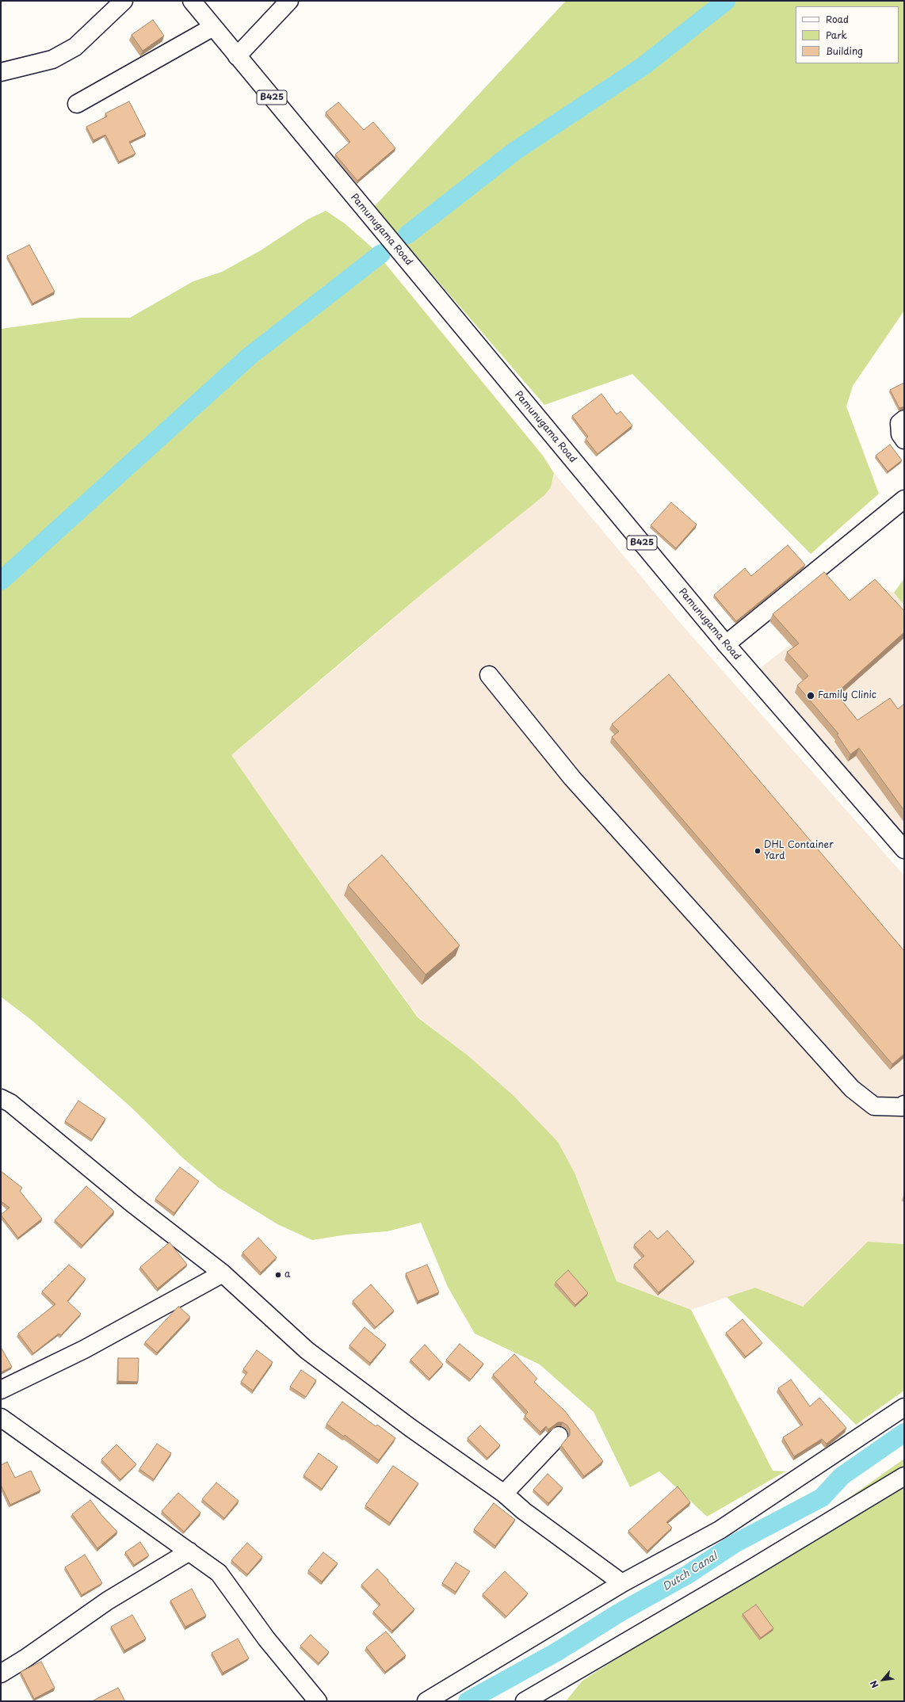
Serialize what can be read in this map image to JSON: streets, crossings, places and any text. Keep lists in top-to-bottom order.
{
  "streets": {
    "street": ["B425", "Pamunugama Road"]
  },
  "water": ["Dutch Canal"],
  "places": ["Family Clinic", "DHL Container Yard", "a"],
  "legend": ["Road", "Park", "Building"],
  "north": "bottom left"
}
